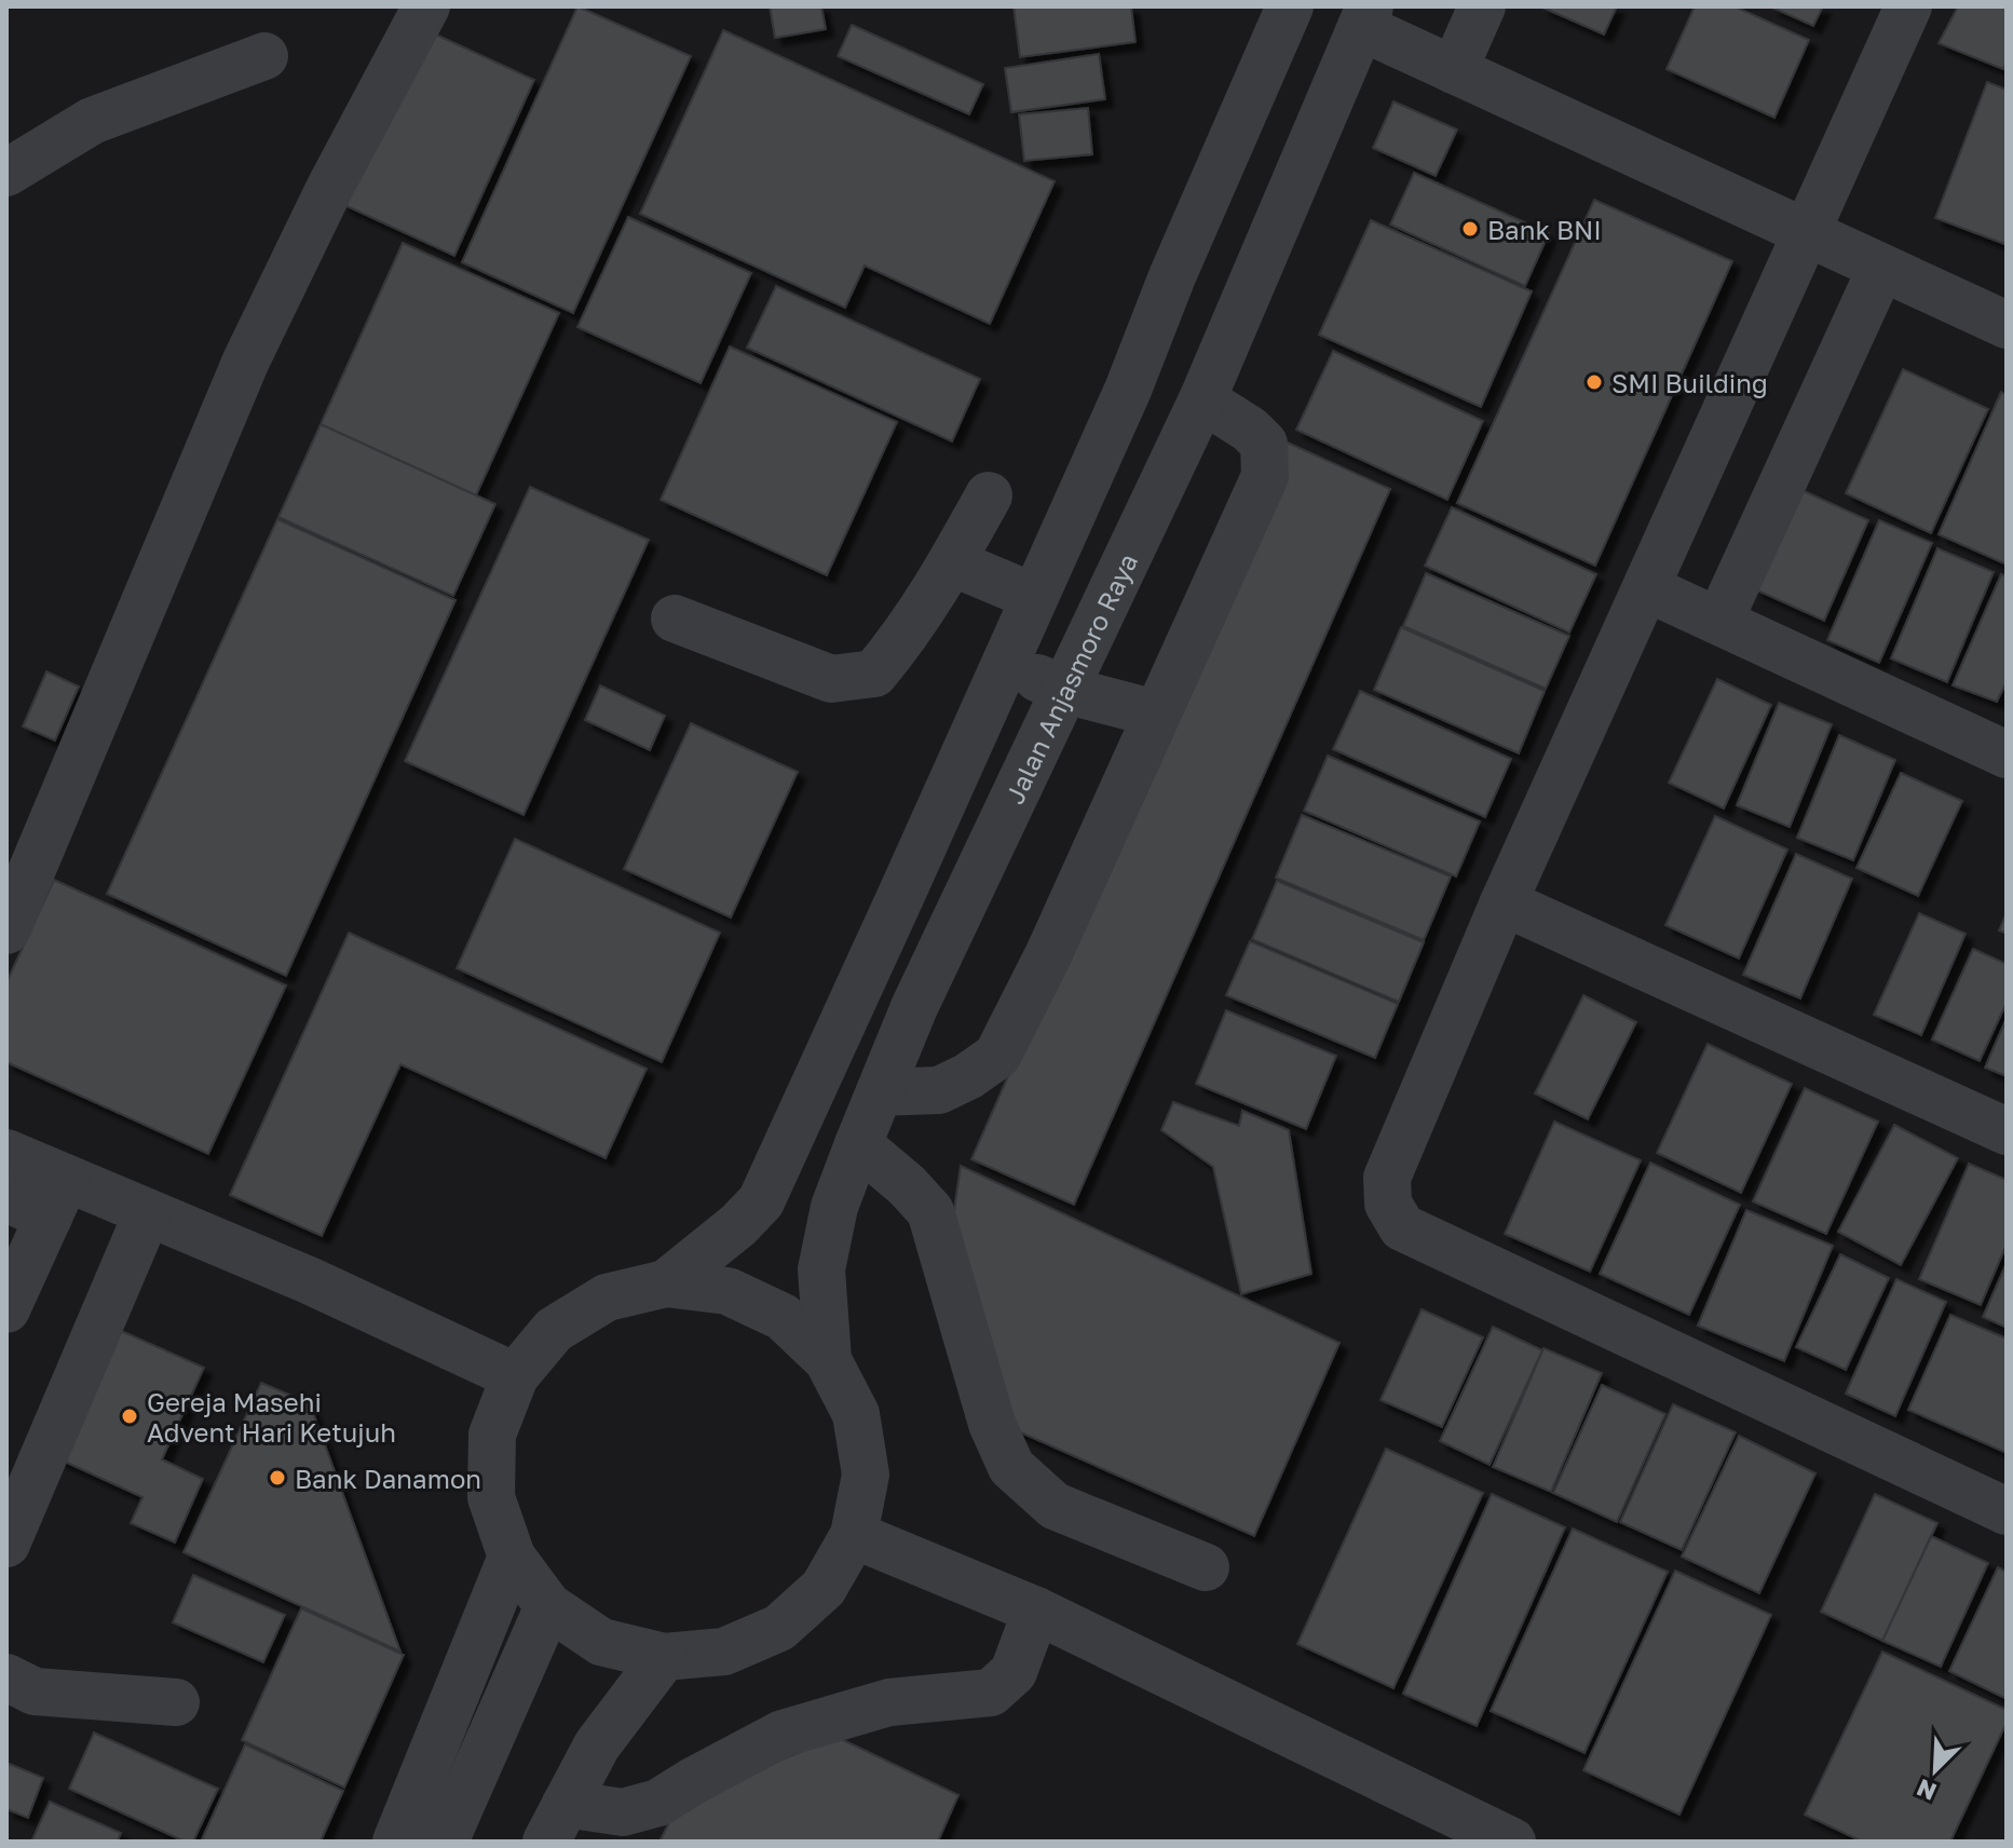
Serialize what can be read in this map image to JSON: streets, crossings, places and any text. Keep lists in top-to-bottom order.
{
  "streets": {
    "street": ["Jalan Anjasmoro Raya"]
  },
  "places": [
    "Bank BNI",
    "SMI Building",
    "Gereja Masehi Advent Hari Ketujuh",
    "Bank Danamon"
  ],
  "north": "bottom left"
}
